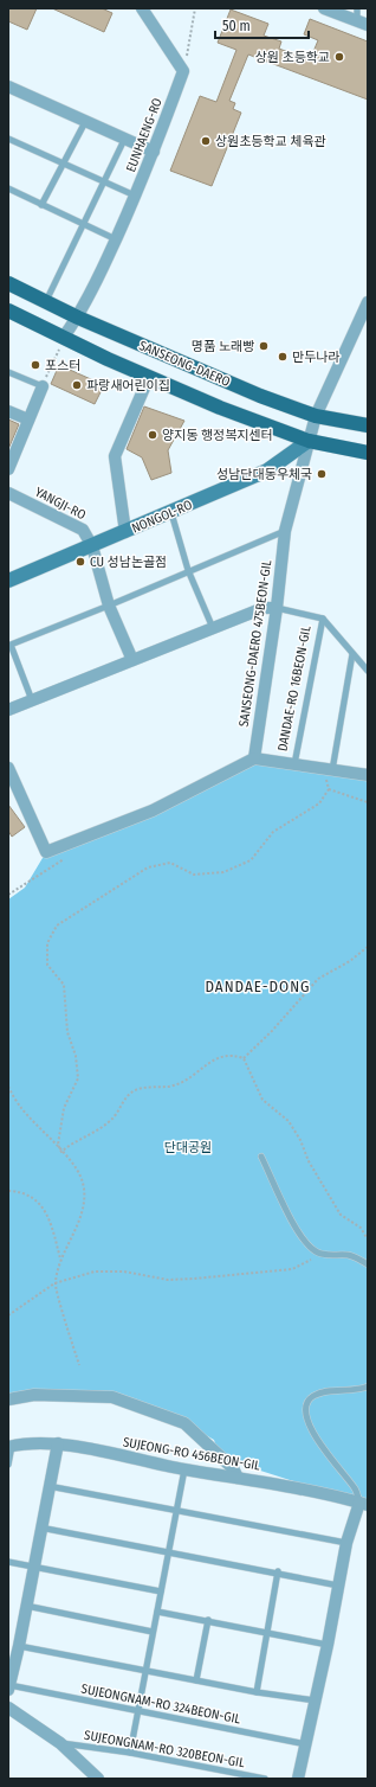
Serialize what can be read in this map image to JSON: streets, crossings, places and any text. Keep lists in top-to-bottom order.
{
  "streets": {
    "main road": ["SANSEONG-DAERO"],
    "street": [
      "EUNHAENG-RO",
      "YANGJI-RO",
      "NONGOL-RO",
      "SANSEONG-DAERO 475BEON-GIL",
      "DANDAE-RO 16BEON-GIL",
      "SUJEONG-RO 456BEON-GIL"
    ],
    "lane": ["SUJEONGNAM-RO 324BEON-GIL", "SUJEONGNAM-RO 320BEON-GIL"]
  },
  "crossings": [
    ["EUNHAENG-RO", "SANSEONG-DAERO"],
    ["SANSEONG-DAERO", "NONGOL-RO"],
    ["SANSEONG-DAERO", "SANSEONG-DAERO 475BEON-GIL"],
    ["YANGJI-RO", "NONGOL-RO"],
    ["NONGOL-RO", "SANSEONG-DAERO 475BEON-GIL"],
    ["SANSEONG-DAERO 475BEON-GIL", "DANDAE-RO 16BEON-GIL"]
  ],
  "districts": ["DANDAE-DONG"],
  "parks": ["단대공원"],
  "places": [
    "상원 초등학교",
    "상원초등학교 체육관",
    "명품 노래빵",
    "만두나라",
    "포스터",
    "파랑새어린이집",
    "양지동 행정복지센터",
    "성남단대동우체국",
    "CU 성남논골점"
  ],
  "scale_bar": "50 m"
}
